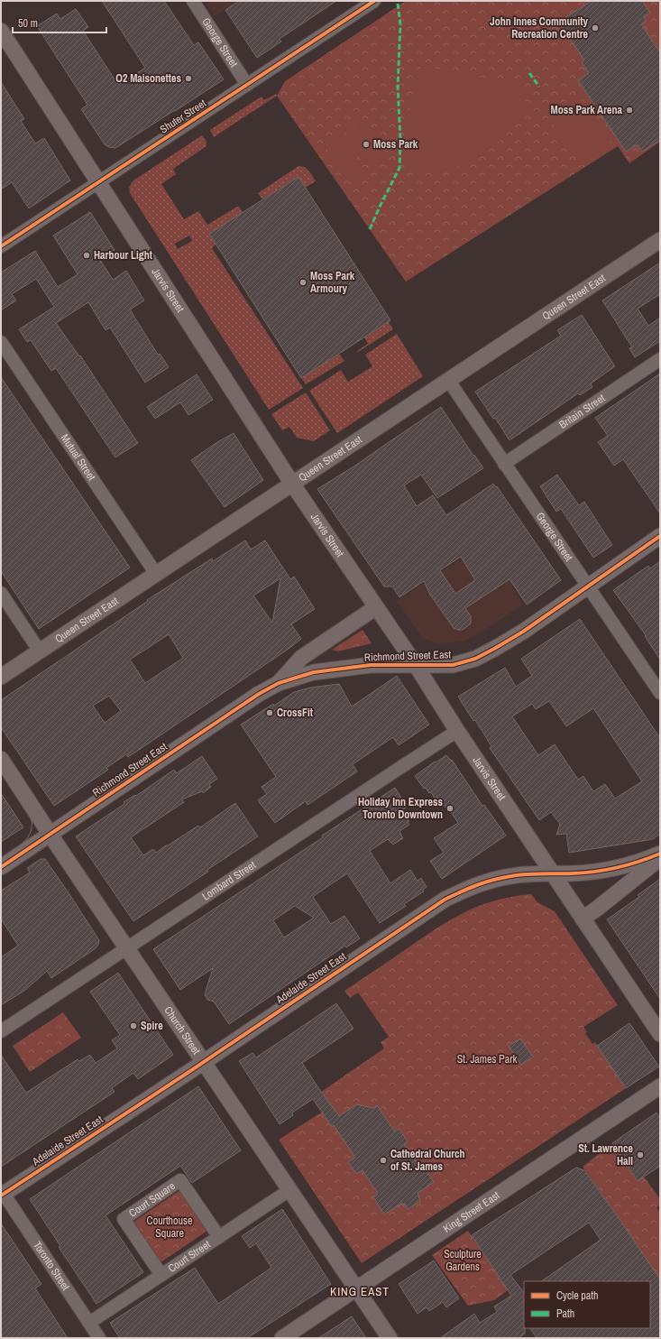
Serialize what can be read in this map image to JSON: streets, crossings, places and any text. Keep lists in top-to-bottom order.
{
  "streets": {
    "main road": [
      "Jarvis Street",
      "Queen Street East",
      "Richmond Street East",
      "Adelaide Street East",
      "Church Street",
      "King Street East"
    ],
    "street": [
      "George Street",
      "Shuter Street",
      "Britain Street",
      "Mutual Street",
      "Lombard Street",
      "Court Square",
      "Court Street",
      "Toronto Street"
    ]
  },
  "crossings": [
    ["George Street", "Shuter Street"],
    ["George Street", "Queen Street East"],
    ["George Street", "Britain Street"],
    ["George Street", "Richmond Street East"],
    ["Shuter Street", "Jarvis Street"],
    ["Jarvis Street", "Queen Street East"],
    ["Jarvis Street", "Richmond Street East"],
    ["Jarvis Street", "Lombard Street"],
    ["Jarvis Street", "Adelaide Street East"],
    ["Queen Street East", "Mutual Street"],
    ["Richmond Street East", "Church Street"],
    ["Lombard Street", "Church Street"],
    ["Adelaide Street East", "Church Street"],
    ["Adelaide Street East", "Toronto Street"],
    ["Church Street", "King Street East"],
    ["Church Street", "Court Street"],
    ["Court Square", "Court Street"],
    ["Court Street", "Toronto Street"]
  ],
  "districts": ["KING EAST"],
  "parks": ["St. James Park", "Courthouse Square", "Sculpture Gardens"],
  "places": [
    "John Innes Community Recreation Centre",
    "O2 Maisonettes",
    "Moss Park Arena",
    "Moss Park",
    "Harbour Light",
    "Moss Park Armoury",
    "CrossFit",
    "Holiday Inn Express Toronto Downtown",
    "Spire",
    "St. Lawrence Hall",
    "Cathedral Church of St. James"
  ],
  "legend": ["Cycle path", "Path"],
  "scale_bar": "50 m"
}
